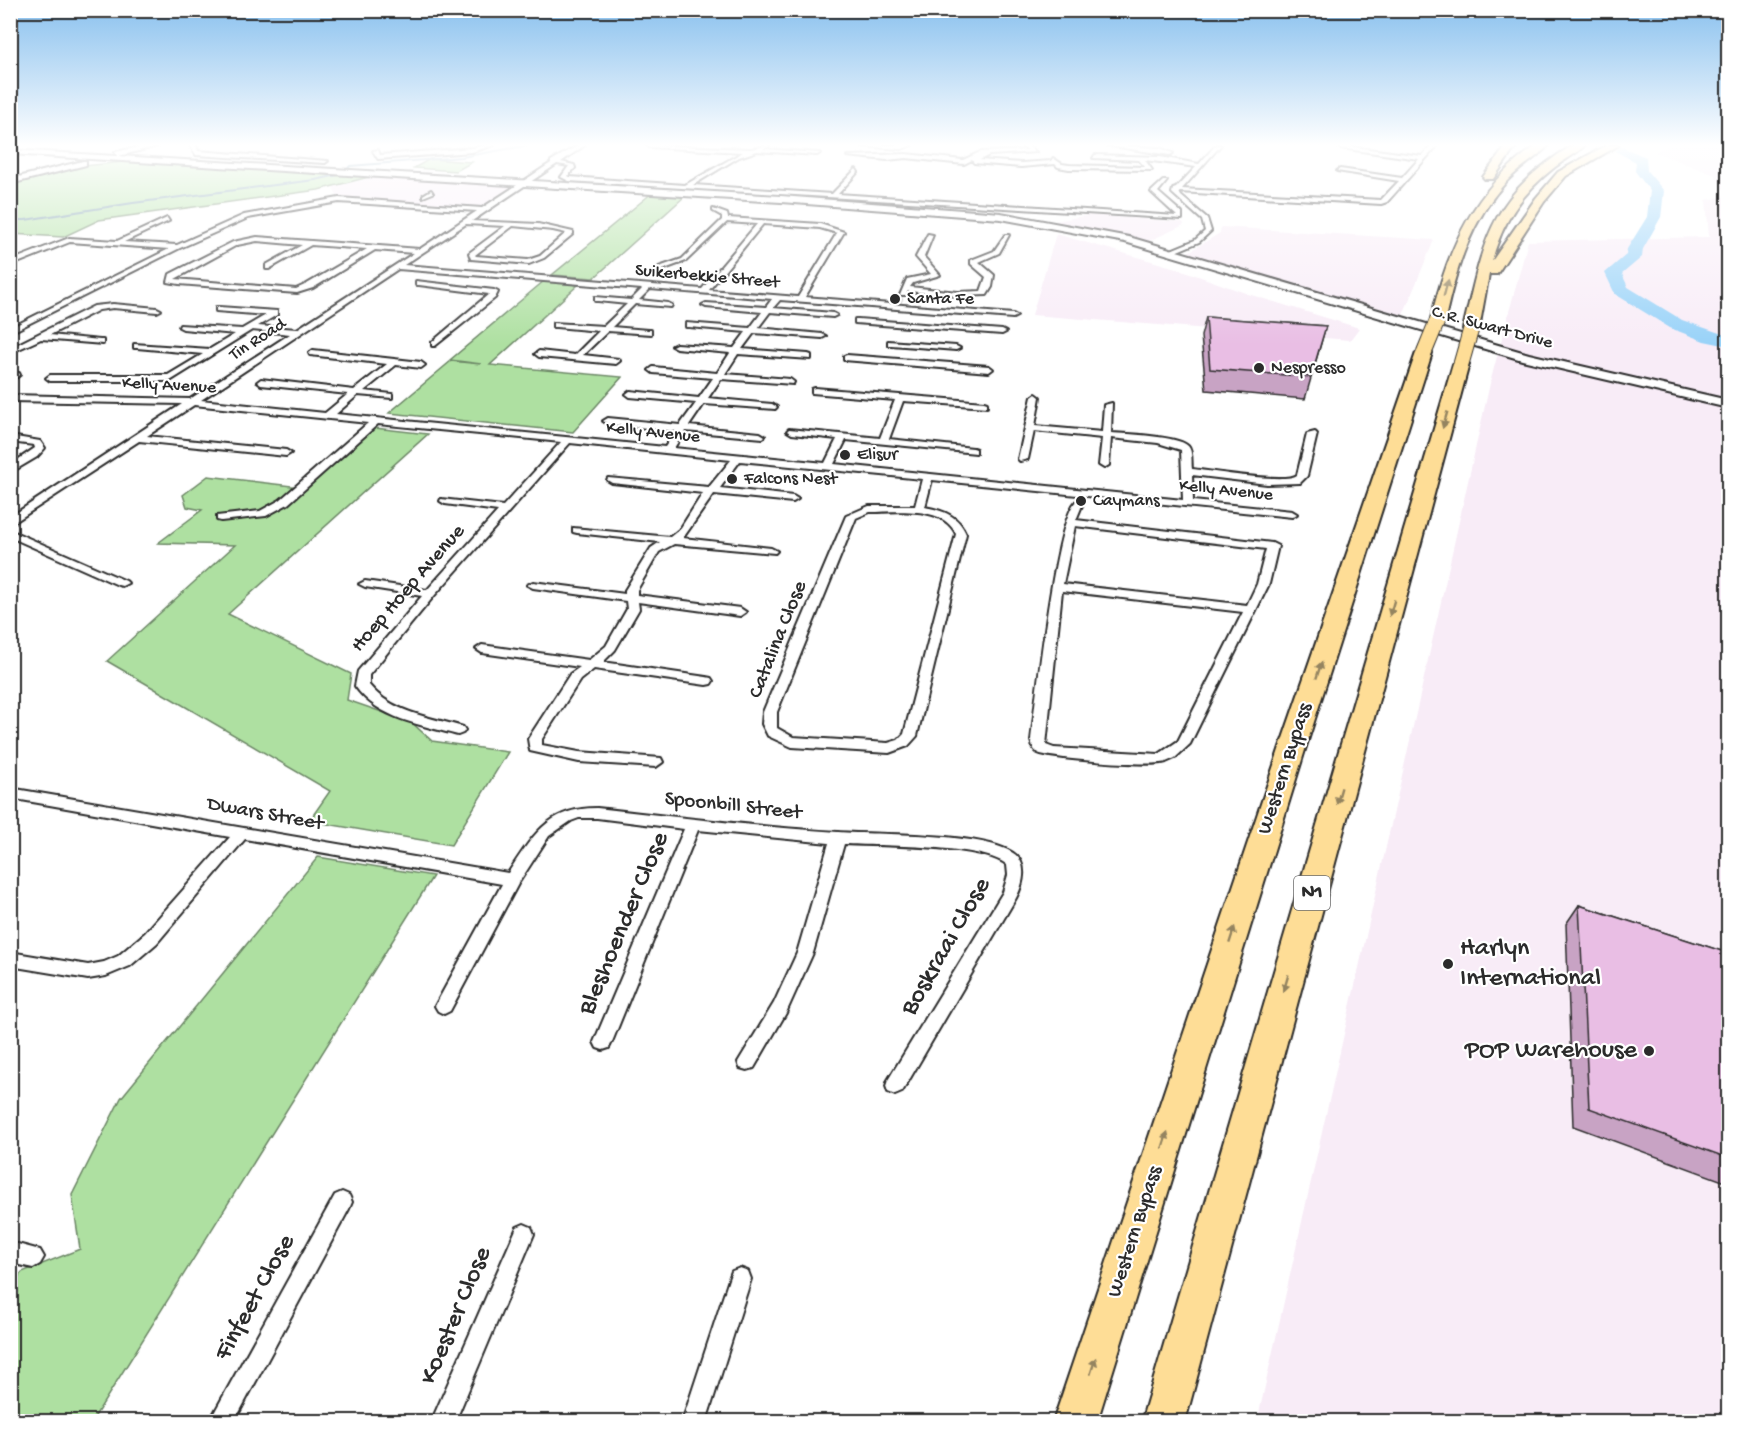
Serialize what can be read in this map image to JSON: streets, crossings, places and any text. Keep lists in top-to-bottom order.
{
  "streets": {
    "highway": ["Western Bypass", "N1"],
    "street": [
      "Suikerbekkie Street",
      "C.R. Swart Drive",
      "Tin Road",
      "Kelly Avenue",
      "Hoep Hoep Avenue",
      "Catalina Close",
      "Spoonbill Street",
      "Dwars Street",
      "Bleshoender Close",
      "Boskraai Close",
      "Finfeet Close",
      "Koester Close"
    ]
  },
  "crossings": [
    ["Suikerbekkie Street", "Tin Road"],
    ["Tin Road", "Kelly Avenue"],
    ["Kelly Avenue", "Hoep Hoep Avenue"],
    ["Spoonbill Street", "Dwars Street"],
    ["Spoonbill Street", "Bleshoender Close"],
    ["Spoonbill Street", "Boskraai Close"]
  ],
  "places": [
    "Santa Fe",
    "Nespresso",
    "Elisur",
    "Falcons Nest",
    "Caymans",
    "Harlyn International",
    "POP Warehouse"
  ]
}
